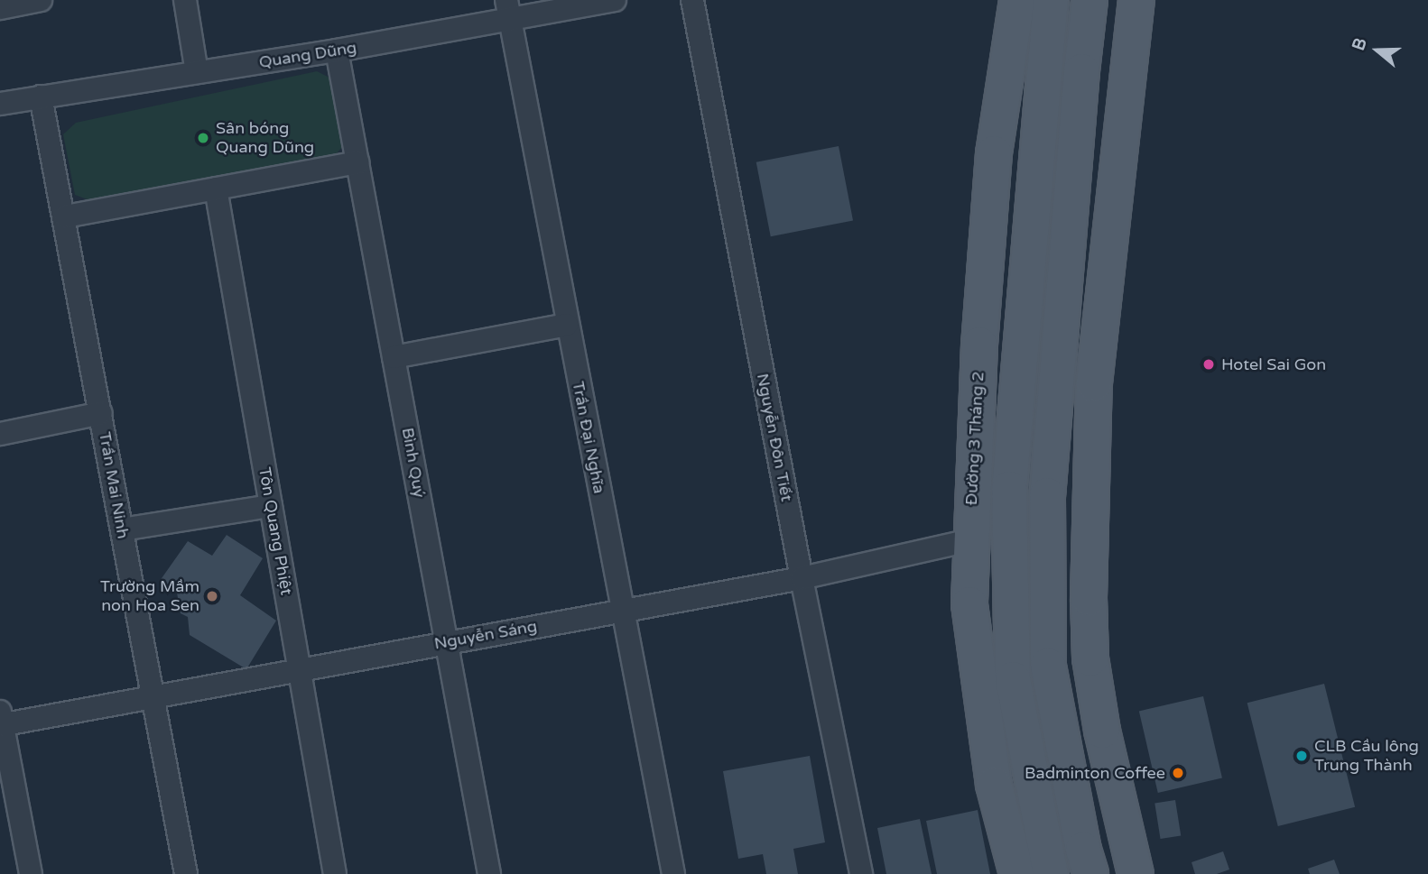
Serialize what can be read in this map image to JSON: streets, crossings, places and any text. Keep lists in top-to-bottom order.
{
  "streets": {
    "main road": ["Đường 3 Tháng 2"],
    "street": [
      "Quang Dũng",
      "Trần Đại Nghĩa",
      "Nguyễn Đôn Tiết",
      "Bình Quý",
      "Trần Mai Ninh",
      "Tôn Quang Phiệt",
      "Nguyễn Sáng"
    ]
  },
  "crossings": [
    ["Quang Dũng", "Trần Đại Nghĩa"],
    ["Quang Dũng", "Bình Quý"],
    ["Quang Dũng", "Trần Mai Ninh"],
    ["Trần Đại Nghĩa", "Nguyễn Sáng"],
    ["Nguyễn Đôn Tiết", "Nguyễn Sáng"],
    ["Đường 3 Tháng 2", "Nguyễn Sáng"],
    ["Bình Quý", "Nguyễn Sáng"],
    ["Trần Mai Ninh", "Nguyễn Sáng"],
    ["Tôn Quang Phiệt", "Nguyễn Sáng"]
  ],
  "places": [
    "Sân bóng Quang Dũng",
    "Hotel Sai Gon",
    "Trường Mầm non Hoa Sen",
    "CLB Cầu lông Trung Thành",
    "Badminton Coffee"
  ],
  "north": "left"
}
